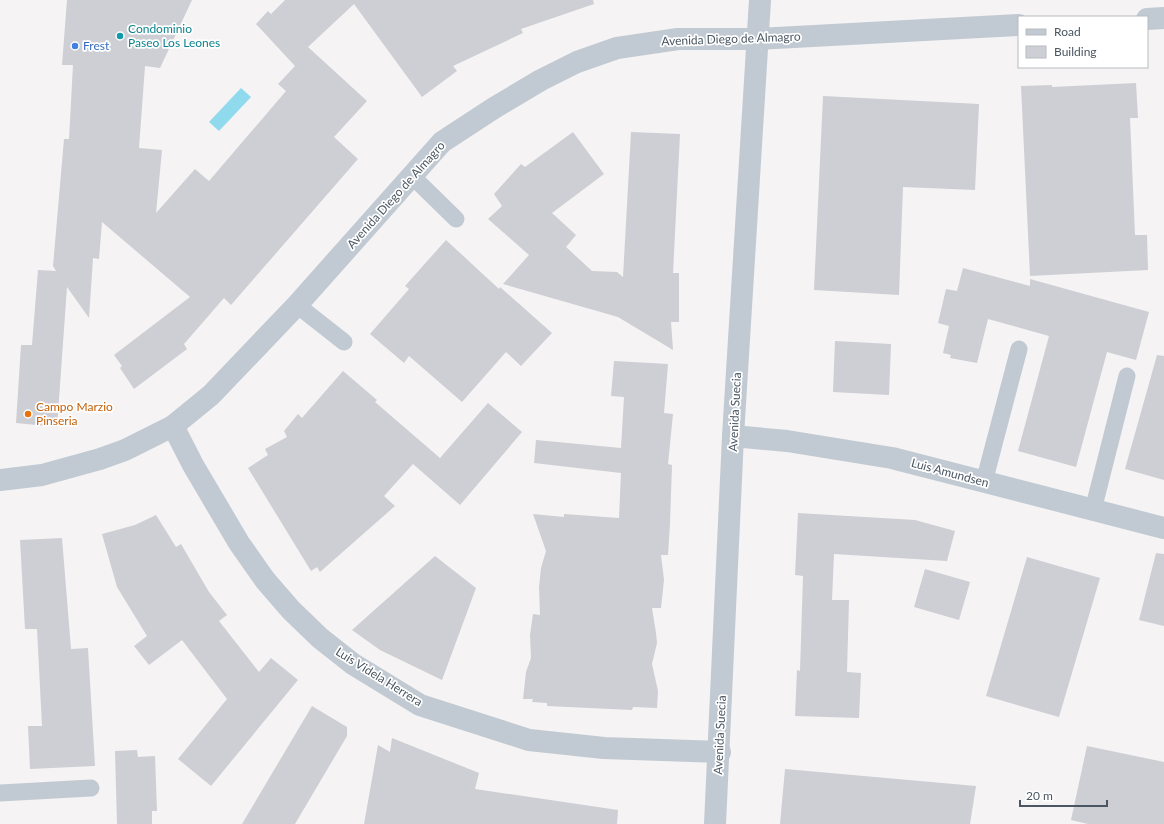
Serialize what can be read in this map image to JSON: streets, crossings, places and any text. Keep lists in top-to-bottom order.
{
  "streets": {
    "street": [
      "Avenida Diego de Almagro",
      "Avenida Suecia",
      "Luis Amundsen",
      "Luis Videla Herrera"
    ]
  },
  "crossings": [
    ["Avenida Diego de Almagro", "Avenida Suecia"],
    ["Avenida Diego de Almagro", "Luis Videla Herrera"],
    ["Avenida Suecia", "Luis Amundsen"],
    ["Avenida Suecia", "Luis Videla Herrera"]
  ],
  "places": ["Condominio Paseo Los Leones", "Frest", "Campo Marzio Pinseria"],
  "legend": ["Road", "Building"],
  "scale_bar": "20 m"
}
